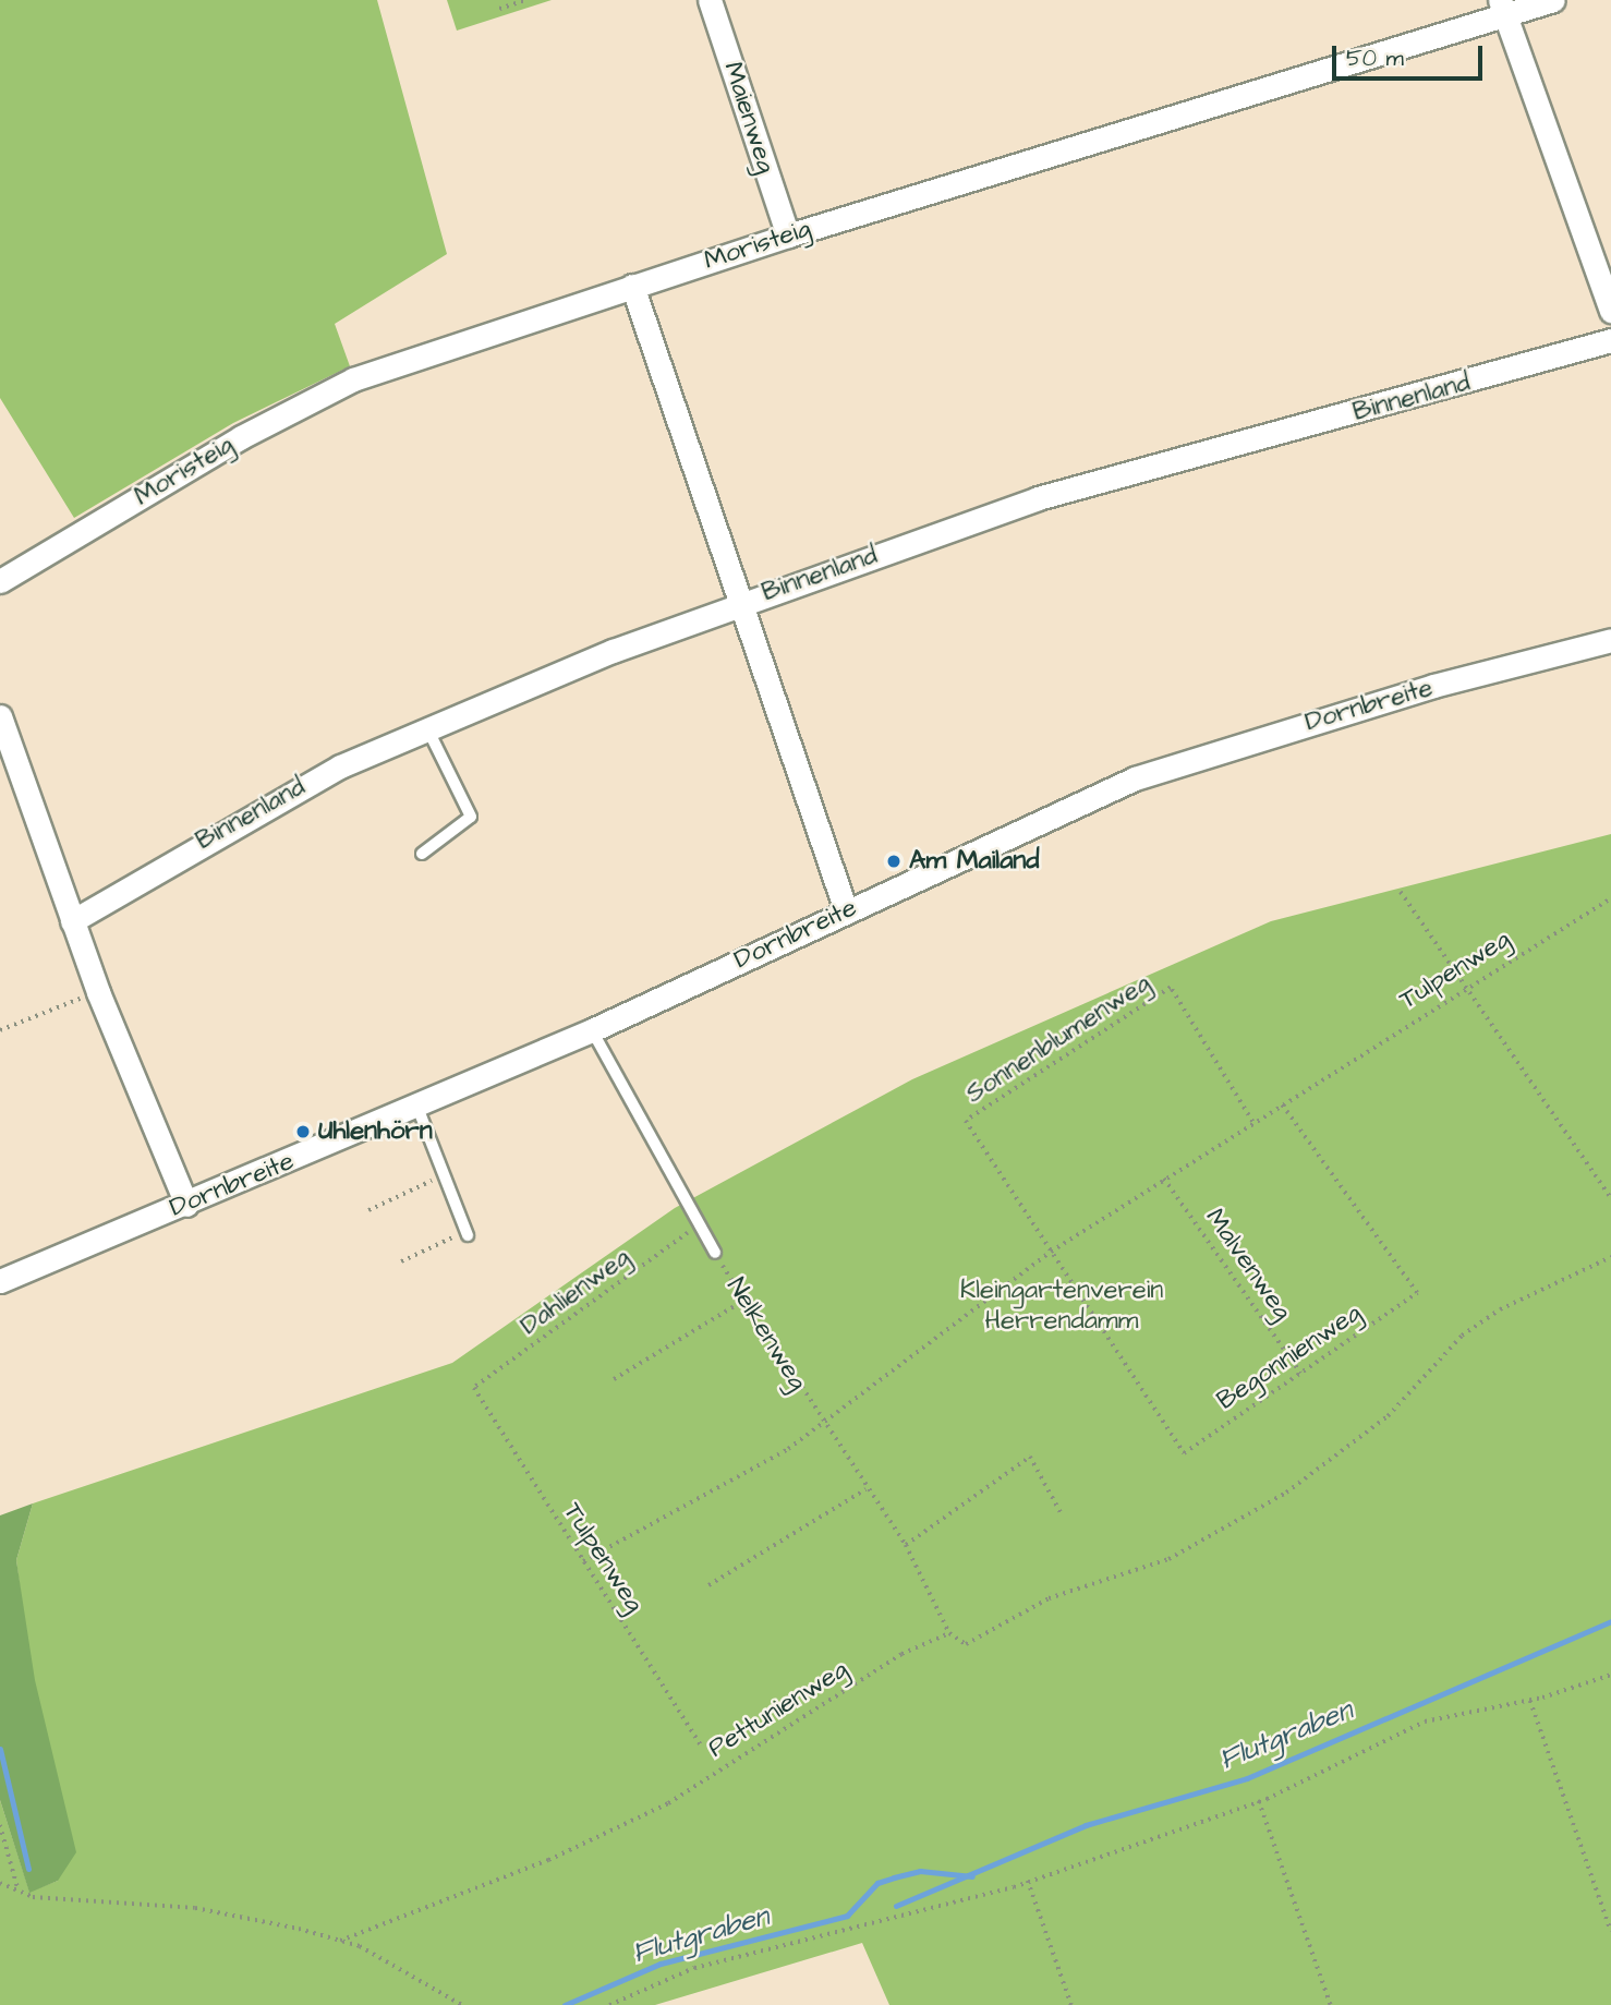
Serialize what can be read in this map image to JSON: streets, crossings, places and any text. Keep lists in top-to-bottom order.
{
  "streets": {
    "street": [
      "Maienweg",
      "Moristeig",
      "Binnenland",
      "Dornbreite"
    ],
    "lane": ["Nelkenweg"],
    "path": [
      "Tulpenweg",
      "Sonnenblumenweg",
      "Malvenweg",
      "Dahlienweg",
      "Begonnienweg",
      "Pettunienweg"
    ]
  },
  "crossings": [
    ["Maienweg", "Moristeig"],
    ["Dornbreite", "Nelkenweg"],
    ["Tulpenweg", "Sonnenblumenweg"],
    ["Tulpenweg", "Malvenweg"],
    ["Tulpenweg", "Dahlienweg"],
    ["Tulpenweg", "Nelkenweg"],
    ["Tulpenweg", "Begonnienweg"],
    ["Sonnenblumenweg", "Begonnienweg"],
    ["Malvenweg", "Begonnienweg"],
    ["Dahlienweg", "Nelkenweg"],
    ["Nelkenweg", "Pettunienweg"]
  ],
  "water": ["Flutgraben"],
  "parks": ["Kleingartenverein Herrendamm"],
  "places": ["Am Mailand", "Uhlenhörn"],
  "scale_bar": "50 m"
}
